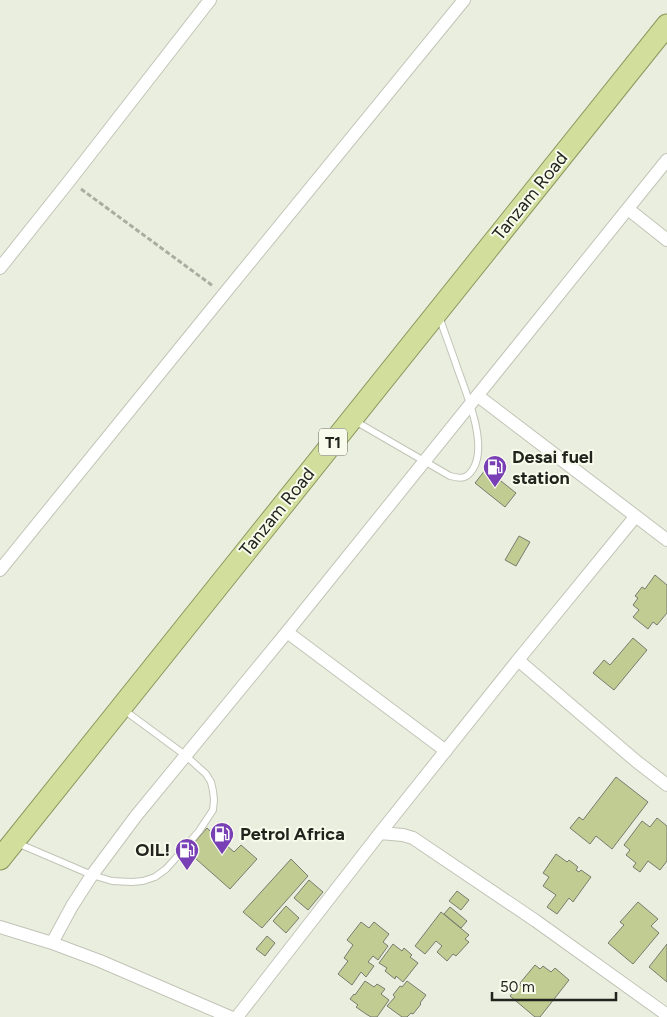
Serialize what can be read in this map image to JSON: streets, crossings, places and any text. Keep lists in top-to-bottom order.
{
  "streets": {
    "highway": ["Tanzam Road", "T1"]
  },
  "places": {
    "fuel station": ["Desai fuel station", "Petrol Africa", "OIL!"]
  },
  "scale_bar": "50 m"
}
